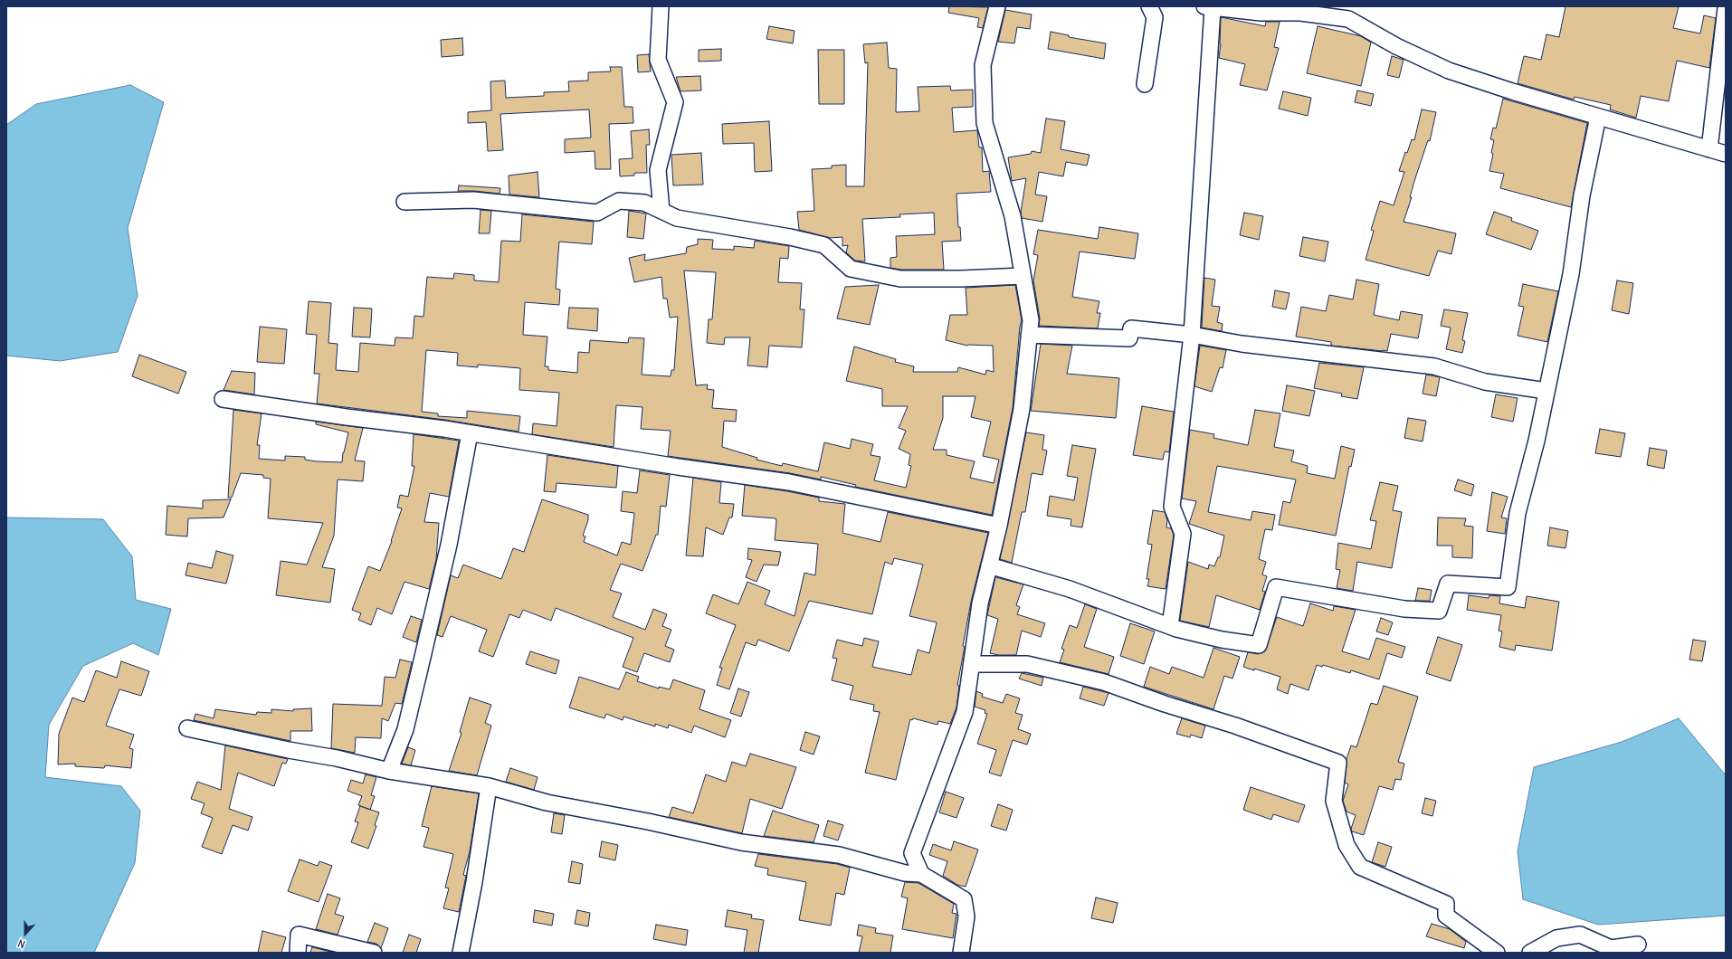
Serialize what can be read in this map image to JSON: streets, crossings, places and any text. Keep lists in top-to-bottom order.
{
  "north": "bottom"
}
